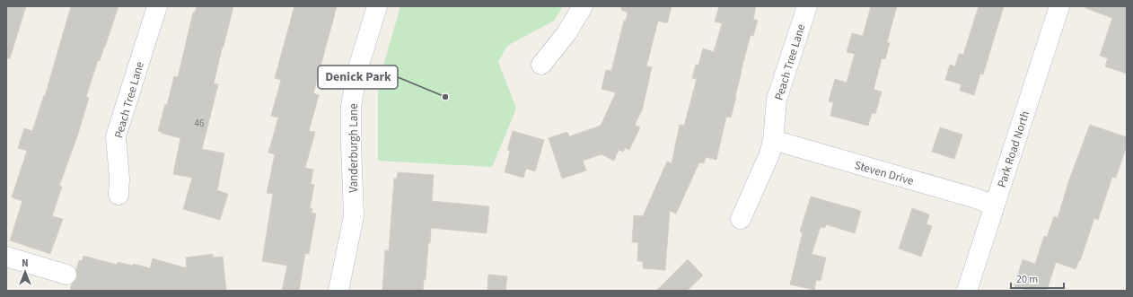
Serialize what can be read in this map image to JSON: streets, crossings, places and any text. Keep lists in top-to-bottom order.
{
  "streets": {
    "street": [
      "Peach Tree Lane",
      "Vanderburgh Lane",
      "Park Road North",
      "Steven Drive"
    ]
  },
  "crossings": [
    ["Peach Tree Lane", "Steven Drive"],
    ["Park Road North", "Steven Drive"]
  ],
  "places": ["Denick Park"],
  "house_numbers": ["46"],
  "scale_bar": "20 m",
  "north": "top"
}
